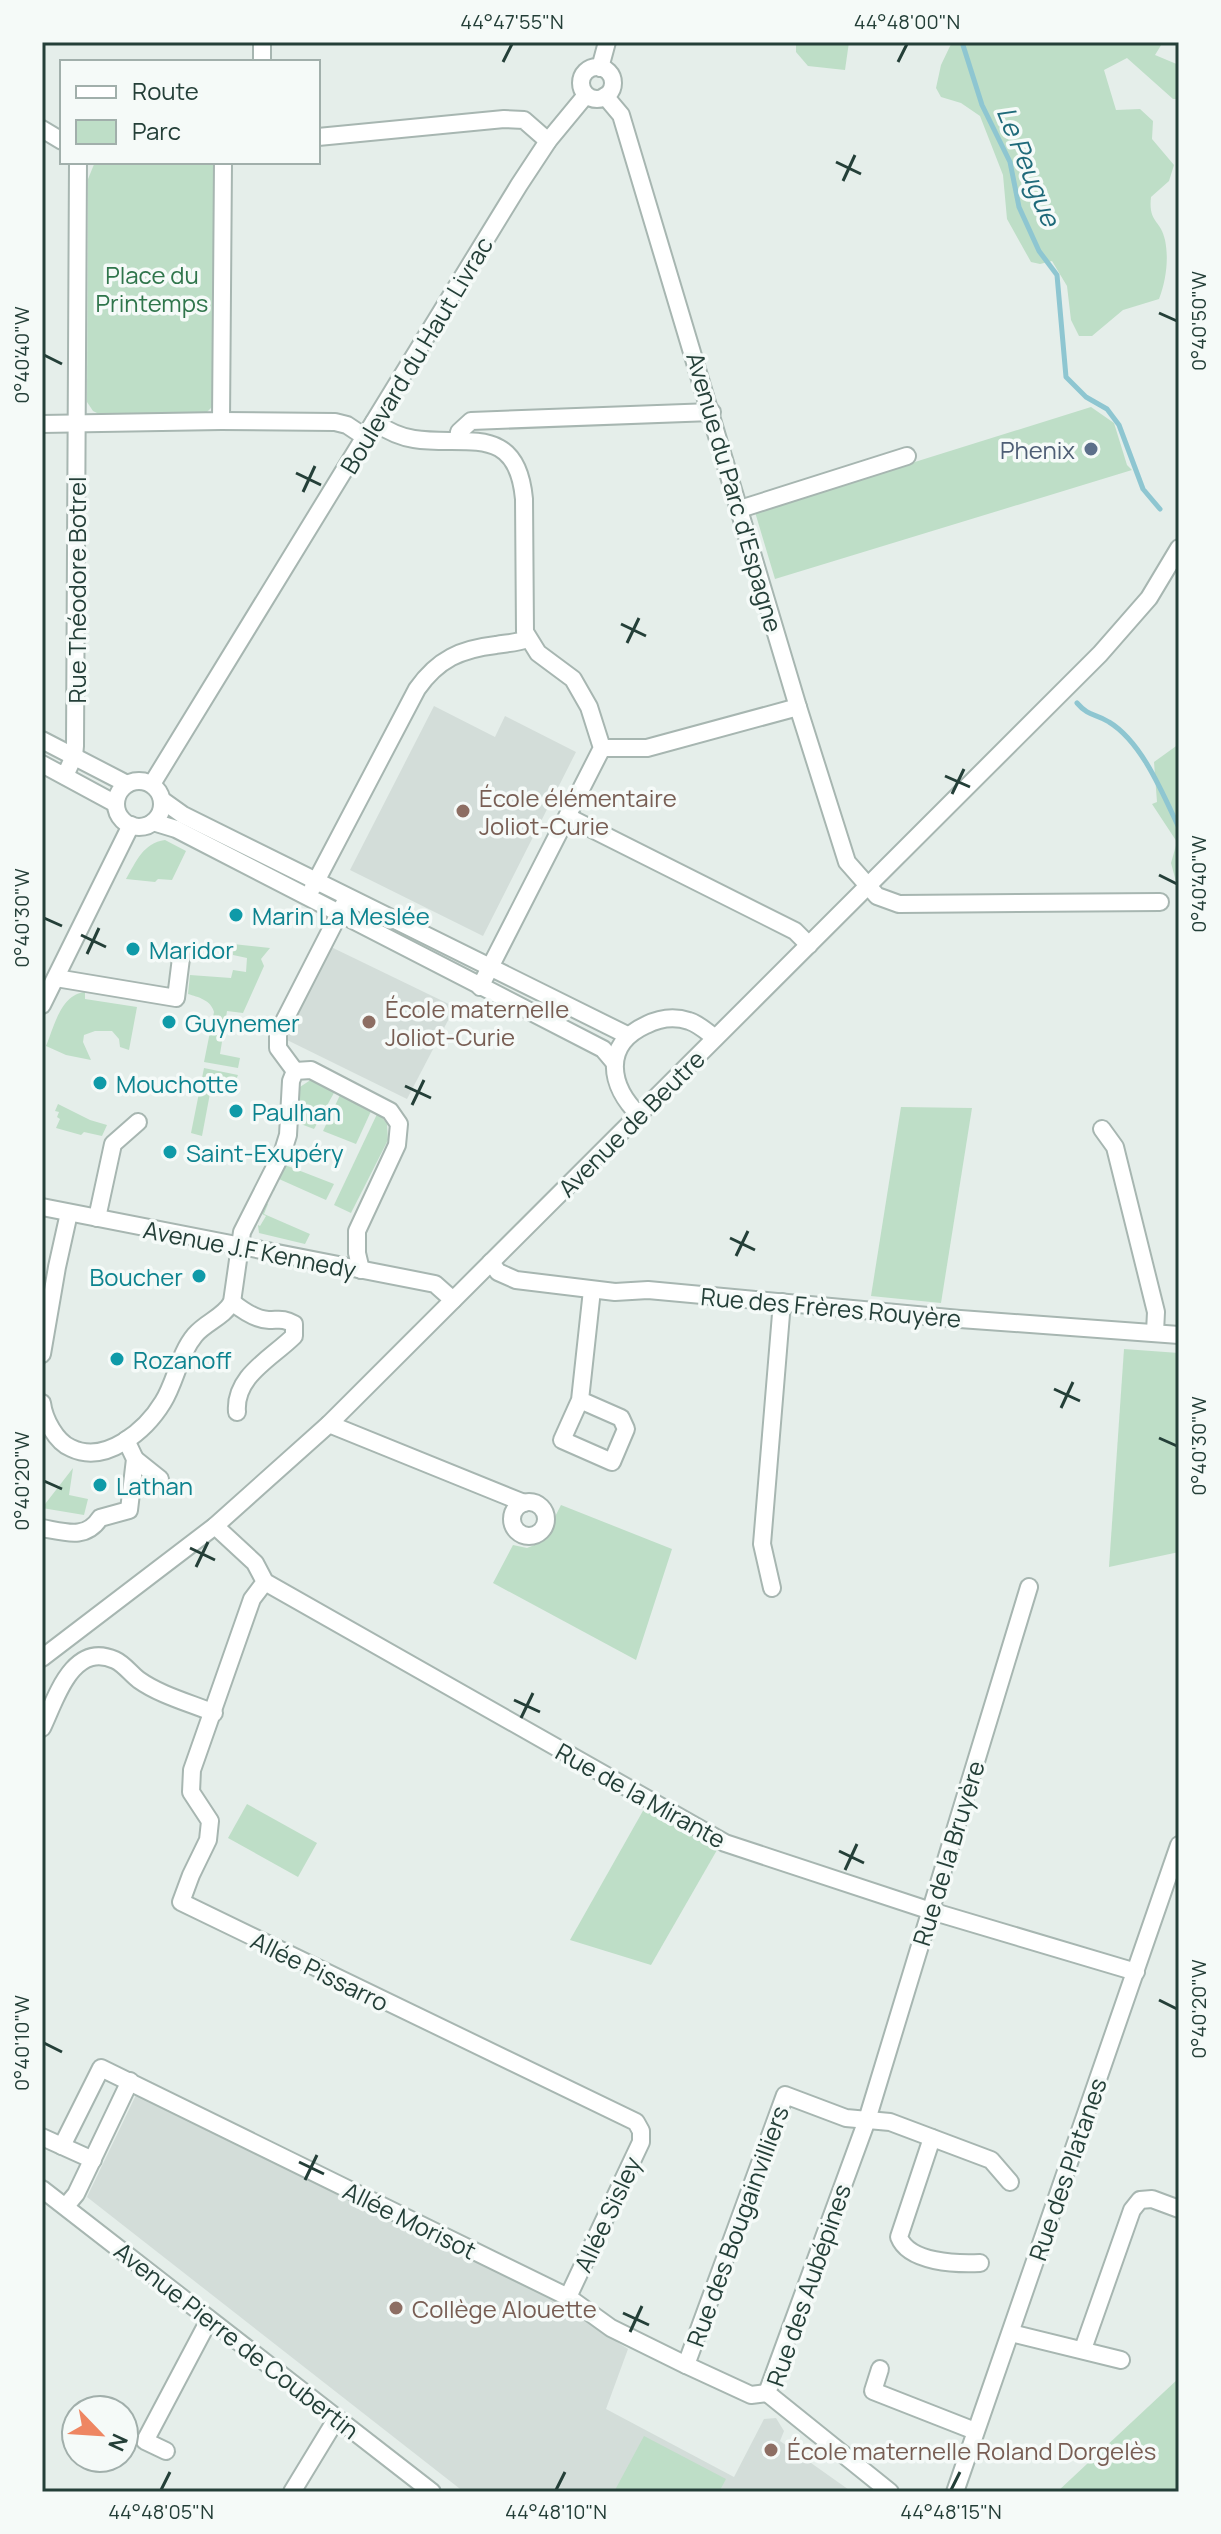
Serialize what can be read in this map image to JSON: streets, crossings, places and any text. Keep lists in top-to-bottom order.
{
  "streets": {
    "street": [
      "Boulevard du Haut Livrac",
      "Avenue du Parc d'Espagne",
      "Rue Théodore Botrel",
      "Avenue de Beutre",
      "Avenue J.F Kennedy",
      "Rue des Frères Rouyère",
      "Rue de la Mirante",
      "Rue de la Bruyère",
      "Allée Pissarro",
      "Rue des Platanes",
      "Allée Sisley",
      "Allée Morisot",
      "Rue des Bougainvilliers",
      "Rue des Aubépines",
      "Avenue Pierre de Coubertin"
    ]
  },
  "crossings": [
    ["Boulevard du Haut Livrac", "Avenue du Parc d'Espagne"],
    ["Avenue du Parc d'Espagne", "Avenue de Beutre"],
    ["Avenue de Beutre", "Avenue J.F Kennedy"],
    ["Avenue de Beutre", "Rue des Frères Rouyère"],
    ["Avenue de Beutre", "Rue de la Mirante"],
    ["Rue de la Mirante", "Rue de la Bruyère"],
    ["Rue de la Mirante", "Rue des Platanes"],
    ["Rue de la Bruyère", "Rue des Bougainvilliers"],
    ["Rue de la Bruyère", "Rue des Aubépines"],
    ["Allée Pissarro", "Allée Sisley"],
    ["Allée Sisley", "Allée Morisot"],
    ["Allée Morisot", "Rue des Bougainvilliers"],
    ["Rue des Bougainvilliers", "Rue des Aubépines"]
  ],
  "water": ["Le Peugue"],
  "parks": ["Place du Printemps"],
  "places": [
    "Phenix",
    "École élémentaire Joliot-Curie",
    "Marin La Meslée",
    "Maridor",
    "Guynemer",
    "École maternelle Joliot-Curie",
    "Mouchotte",
    "Paulhan",
    "Saint-Exupéry",
    "Boucher",
    "Rozanoff",
    "Lathan",
    "Collège Alouette",
    "École maternelle Roland Dorgelès"
  ],
  "legend": ["Route", "Parc"],
  "north": "bottom right",
  "coordinates": [
    "44°47'55\"N",
    "44°48'00\"N",
    "0°40'50\"W",
    "0°40'40\"W",
    "0°40'30\"W",
    "0°40'20\"W",
    "0°40'10\"W",
    "44°48'05\"N",
    "44°48'10\"N",
    "44°48'15\"N"
  ]
}
